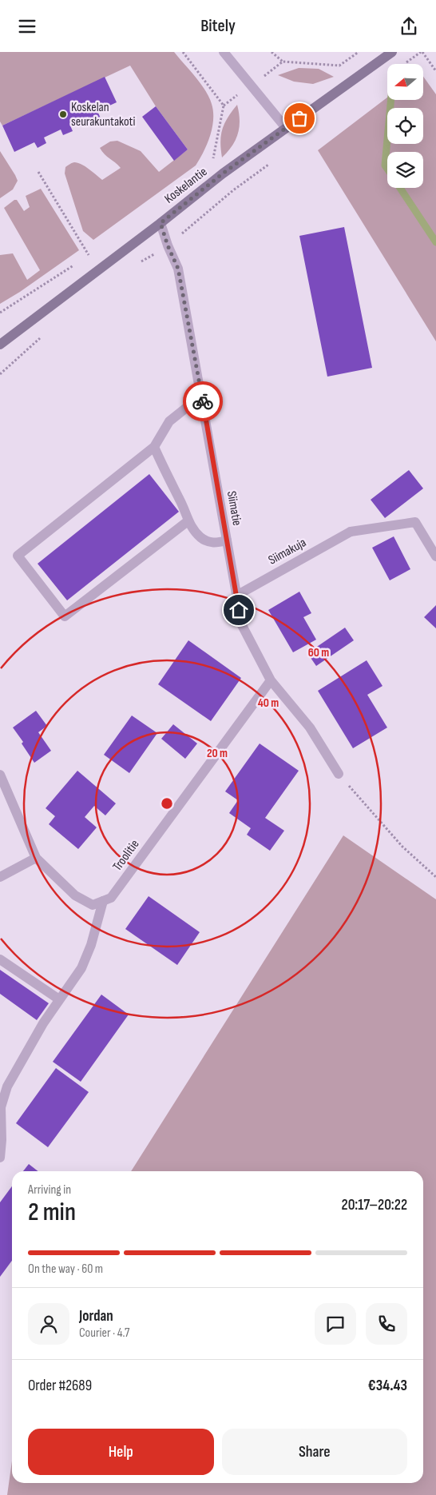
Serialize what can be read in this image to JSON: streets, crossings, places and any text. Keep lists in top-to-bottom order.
{
  "streets": {
    "main road": ["Koskelantie"],
    "street": ["Siimatie", "Siimakuja", "Troolitie"]
  },
  "crossings": [
    ["Koskelantie", "Siimatie"],
    ["Siimatie", "Siimakuja"],
    ["Siimatie", "Troolitie"]
  ],
  "places": ["Koskelan seurakuntakoti"],
  "north": "left",
  "page": {
    "header": "Bitely",
    "heading": ["2 min", "Arriving in", "20:17–20:22"],
    "panel": [
      "Jordan",
      "Courier · 4.7",
      "Order #2689",
      "€34.43"
    ],
    "bar": "On the way · 60 m",
    "buttons": ["Help", "Share"]
  },
  "rings": ["60 m", "40 m", "20 m"]
}
